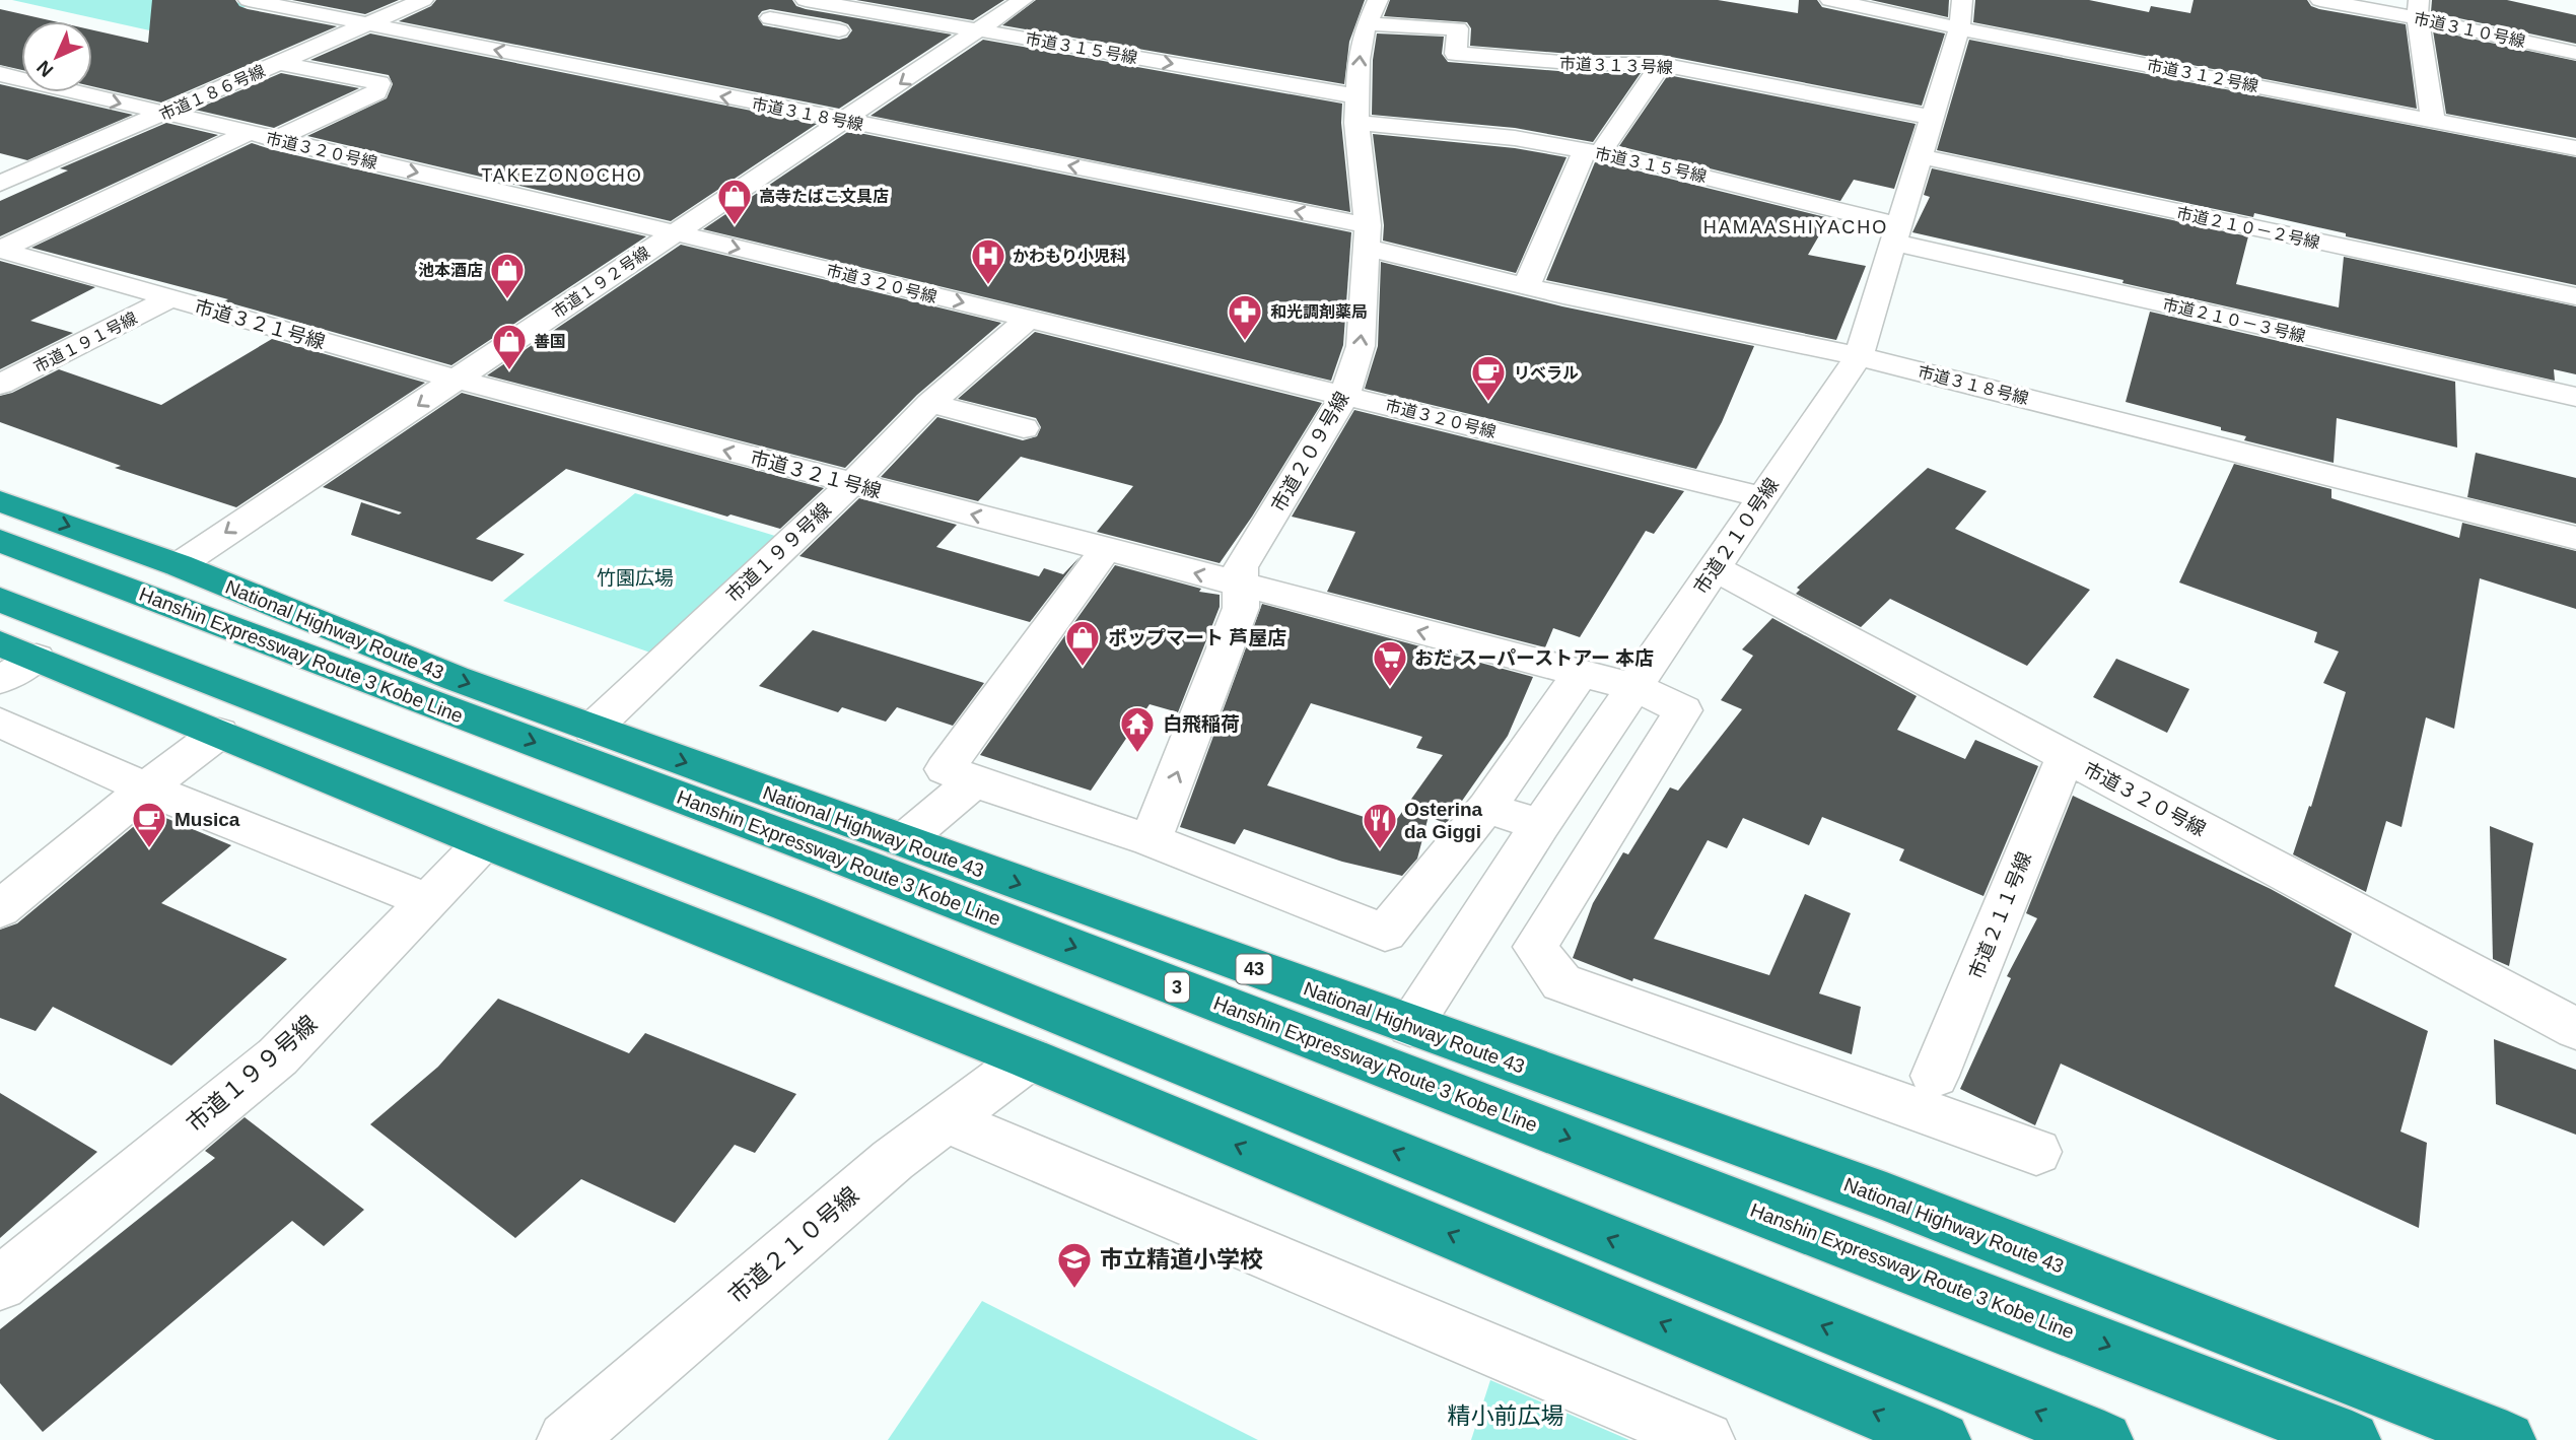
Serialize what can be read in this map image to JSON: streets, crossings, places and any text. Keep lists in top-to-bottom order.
{
  "streets": {
    "highway": [
      "National Highway Route 43",
      "Hanshin Expressway Route 3 Kobe Line",
      "43",
      "3"
    ],
    "street": [
      "市道３１０号線",
      "市道３１５号線",
      "市道３１３号線",
      "市道３１２号線",
      "市道１８６号線",
      "市道３１８号線",
      "市道３２０号線",
      "市道２１０－２号線",
      "市道１９２号線",
      "市道２１０－３号線",
      "市道３２１号線",
      "市道１９１号線",
      "市道２０９号線",
      "市道２１０号線",
      "市道１９９号線",
      "市道２１１号線"
    ]
  },
  "crossings": [
    ["市道３１５号線", "市道１９２号線"],
    ["市道３１５号線", "市道２１０－３号線"],
    ["市道３１５号線", "市道２０９号線"],
    ["市道３１５号線", "市道２１０号線"],
    ["市道３１３号線", "市道２０９号線"],
    ["市道３１３号線", "市道２１０号線"],
    ["市道３１２号線", "市道２１０号線"],
    ["市道１８６号線", "市道３１８号線"],
    ["市道１８６号線", "市道３２０号線"],
    ["市道３１８号線", "市道１９２号線"],
    ["市道３１８号線", "市道２０９号線"],
    ["市道３１８号線", "市道２１０号線"],
    ["市道３２０号線", "市道１９２号線"],
    ["市道３２０号線", "市道２０９号線"],
    ["市道３２０号線", "市道２１０号線"],
    ["市道３２０号線", "市道１９９号線"],
    ["市道３２０号線", "市道２１１号線"],
    ["市道２１０－２号線", "市道２１０号線"],
    ["市道１９２号線", "市道３２１号線"],
    ["市道１９２号線", "National Highway Route 43"],
    ["市道２１０－３号線", "市道２１０号線"],
    ["市道３２１号線", "市道１９１号線"],
    ["市道３２１号線", "市道２０９号線"],
    ["市道３２１号線", "市道２１０号線"],
    ["市道３２１号線", "市道１９９号線"],
    ["市道２１０号線", "National Highway Route 43"],
    ["市道１９９号線", "National Highway Route 43"]
  ],
  "one_way": ["市道３１８号線", "市道３２１号線"],
  "districts": ["TAKEZONOCHO", "HAMAASHIYACHO"],
  "parks": ["竹園広場", "精小前広場"],
  "places": {
    "shop": [
      "高寺たばこ文具店",
      "池本酒店",
      "善国",
      "ポップマート 芦屋店"
    ],
    "hospital": ["かわもり小児科"],
    "pharmacy": ["和光調剤薬局"],
    "cafe": ["リベラル", "Musica"],
    "supermarket": ["おだ スーパーストアー 本店"],
    "temple": ["白飛稲荷"],
    "restaurant": ["Osterina da Giggi"],
    "school or university": ["市立精道小学校"]
  },
  "north": "bottom left"
}
